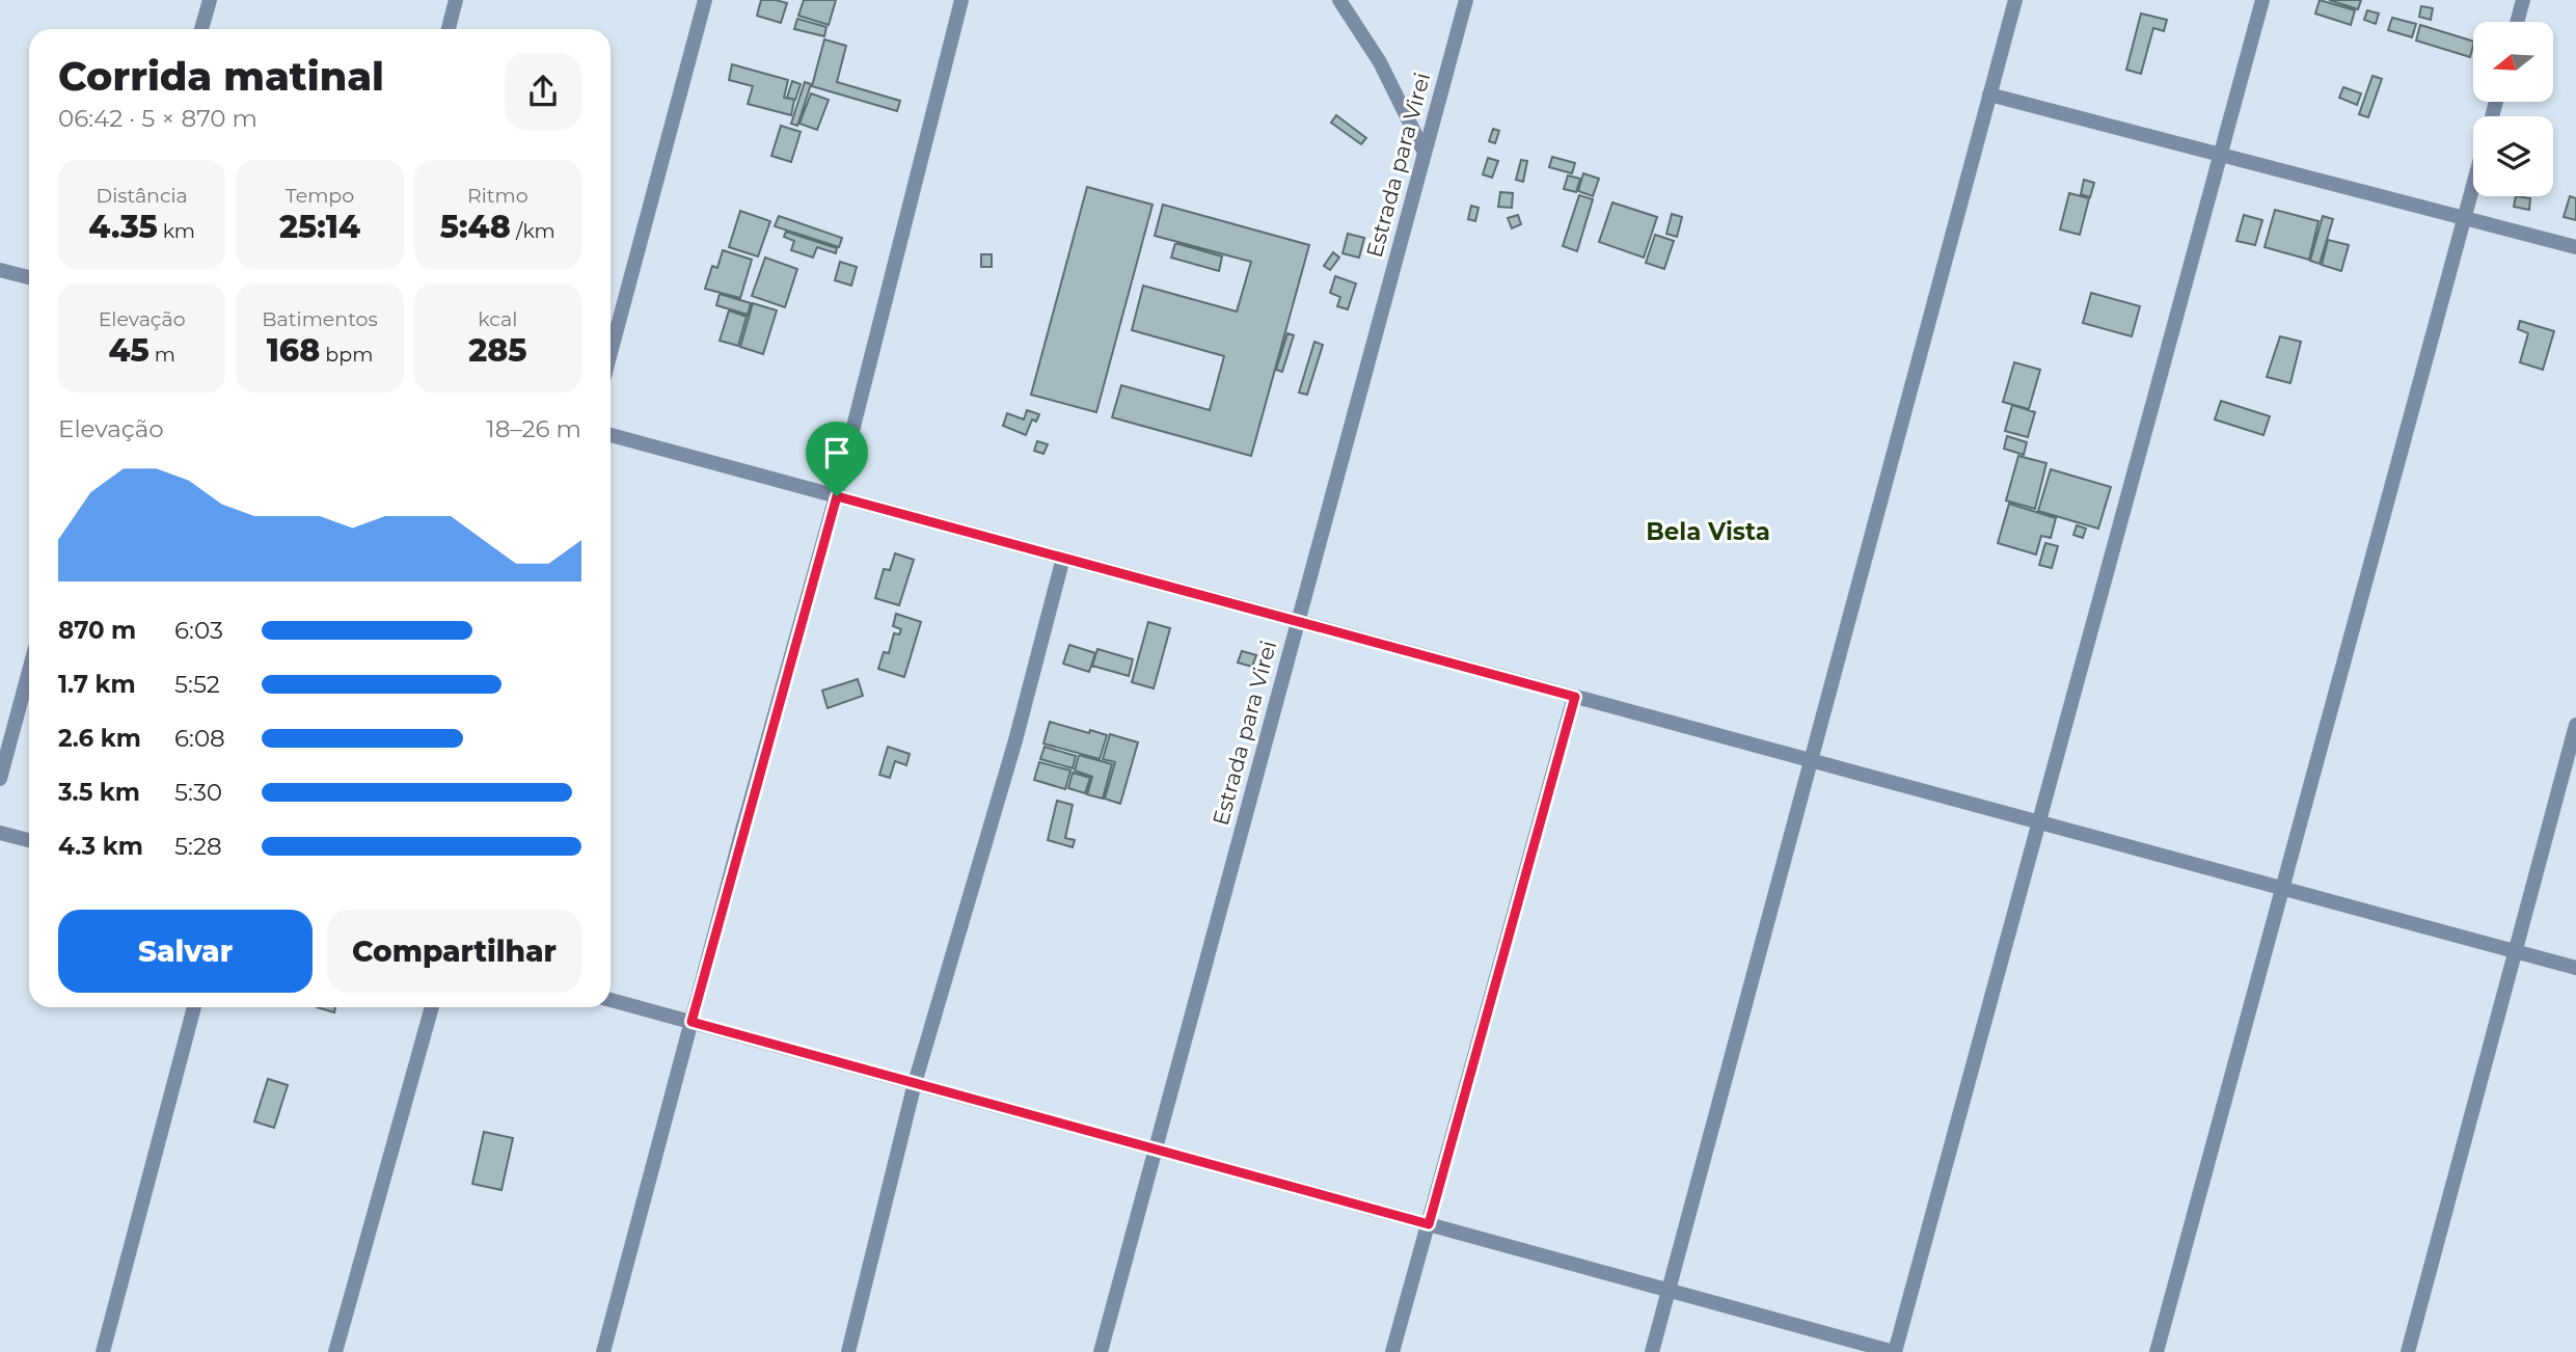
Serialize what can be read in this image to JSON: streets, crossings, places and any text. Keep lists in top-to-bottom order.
{
  "streets": {
    "street": ["Estrada para Virei"]
  },
  "districts": ["Bela Vista"],
  "north": "left",
  "page": {
    "heading": ["Corrida matinal", "06:42 · 5 × 870 m"],
    "stats": [
      ["Distância", "4.35 km"],
      ["Tempo", "25:14"],
      ["Ritmo", "5:48 /km"],
      ["Elevação", "45 m"],
      ["Batimentos", "168 bpm"],
      ["kcal", "285"]
    ],
    "chart": ["Elevação", "18–26 m"],
    "list": [
      {
        "name": "870 m",
        "note": "6:03"
      },
      {
        "name": "1.7 km",
        "note": "5:52"
      },
      {
        "name": "2.6 km",
        "note": "6:08"
      },
      {
        "name": "3.5 km",
        "note": "5:30"
      },
      {
        "name": "4.3 km",
        "note": "5:28"
      }
    ],
    "buttons": ["Salvar", "Compartilhar"]
  }
}
